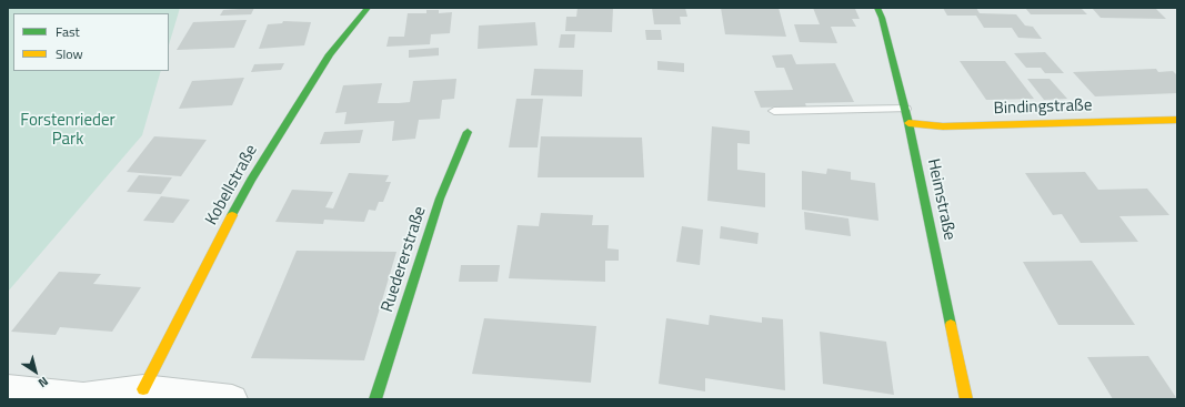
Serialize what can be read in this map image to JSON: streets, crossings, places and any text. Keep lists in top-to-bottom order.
{
  "streets": {
    "street": [
      "Bindingstraße",
      "Kobellstraße",
      "Heimstraße",
      "Ruedererstraße"
    ]
  },
  "crossings": [
    ["Bindingstraße", "Heimstraße"]
  ],
  "parks": ["Forstenrieder Park"],
  "legend": ["Fast", "Slow"],
  "north": "bottom right"
}
